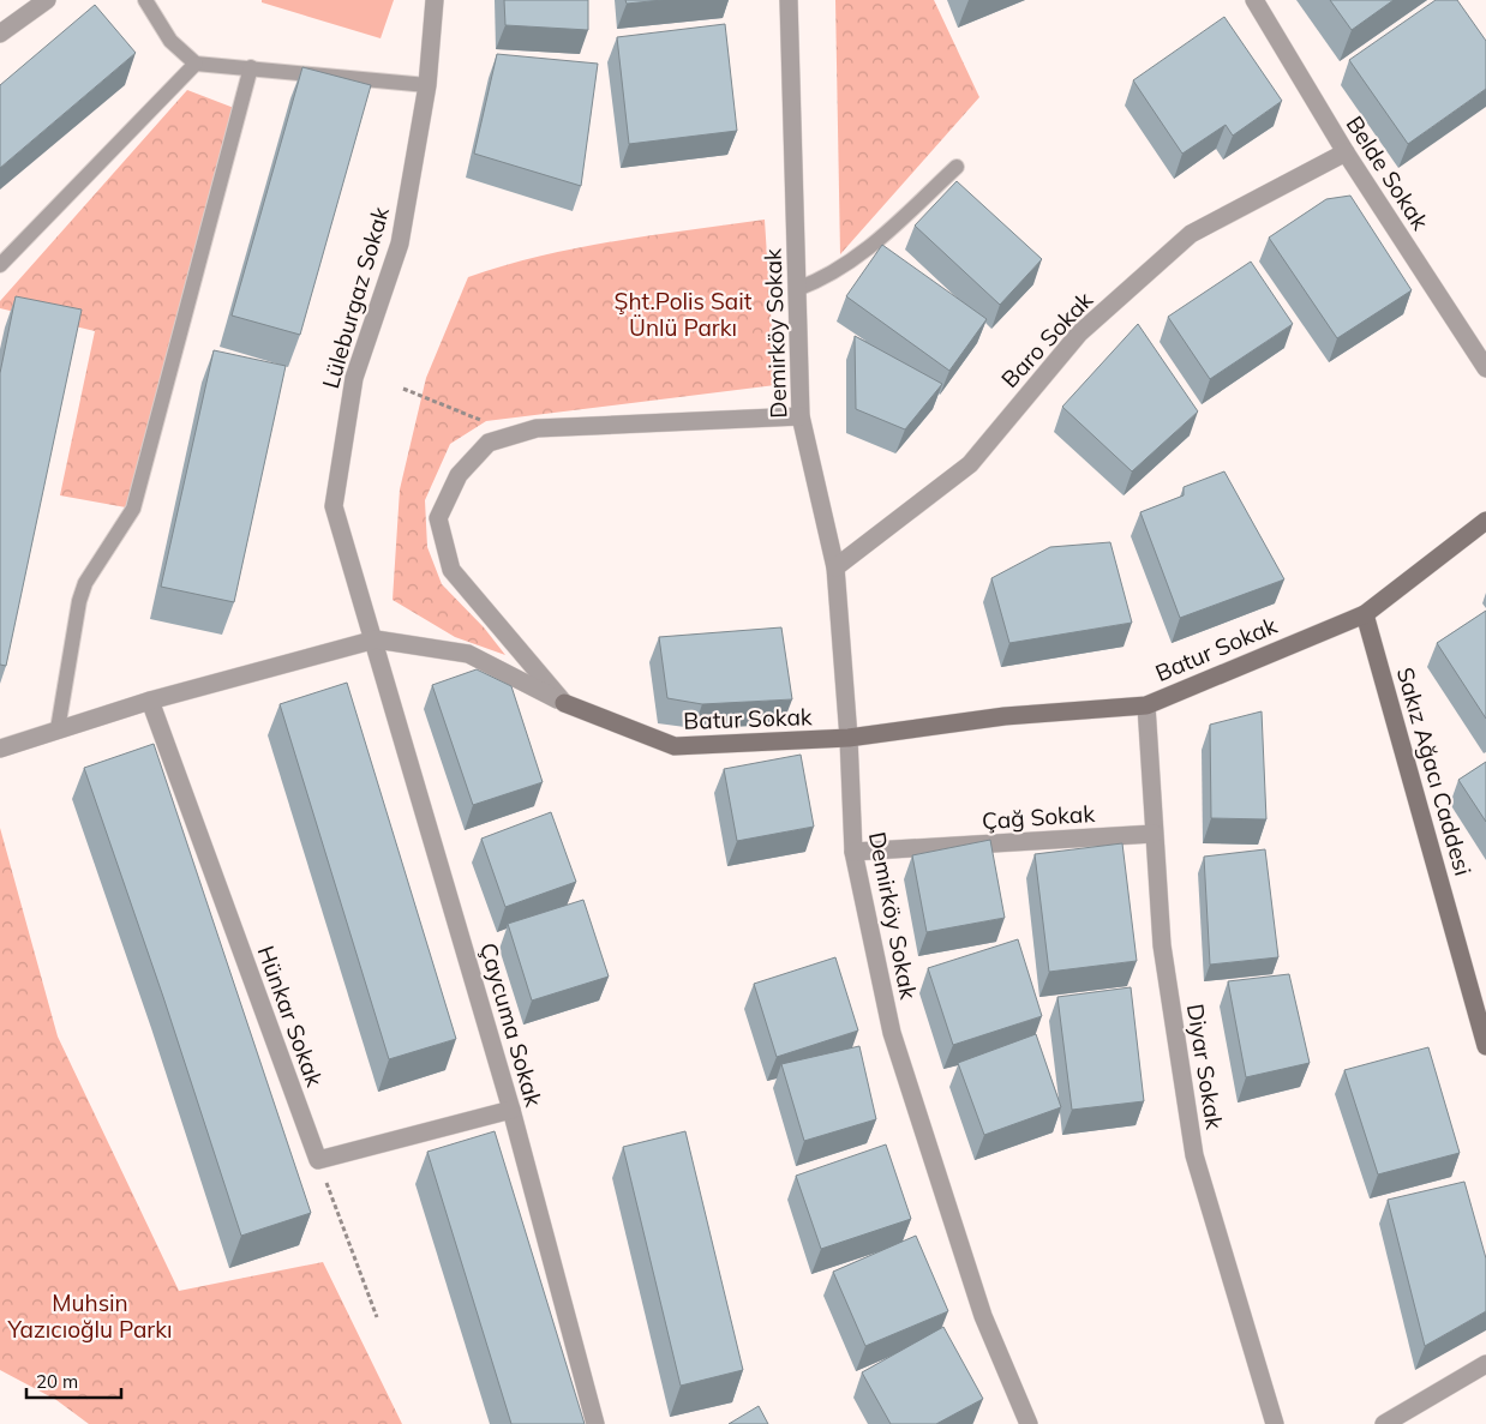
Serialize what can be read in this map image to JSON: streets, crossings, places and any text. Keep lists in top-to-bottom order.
{
  "streets": {
    "street": [
      "Belde Sokak",
      "Lüleburgaz Sokak",
      "Demirköy Sokak",
      "Baro Sokak",
      "Batur Sokak",
      "Sakız Ağacı Caddesi",
      "Çağ Sokak",
      "Hünkar Sokak",
      "Çaycuma Sokak",
      "Diyar Sokak"
    ]
  },
  "crossings": [
    ["Belde Sokak", "Baro Sokak"],
    ["Lüleburgaz Sokak", "Çaycuma Sokak"],
    ["Demirköy Sokak", "Baro Sokak"],
    ["Demirköy Sokak", "Batur Sokak"],
    ["Demirköy Sokak", "Çağ Sokak"],
    ["Batur Sokak", "Sakız Ağacı Caddesi"],
    ["Batur Sokak", "Diyar Sokak"],
    ["Çağ Sokak", "Diyar Sokak"]
  ],
  "parks": ["Şht.Polis Sait Ünlü Parkı", "Muhsin Yazıcıoğlu Parkı"],
  "scale_bar": "20 m"
}
